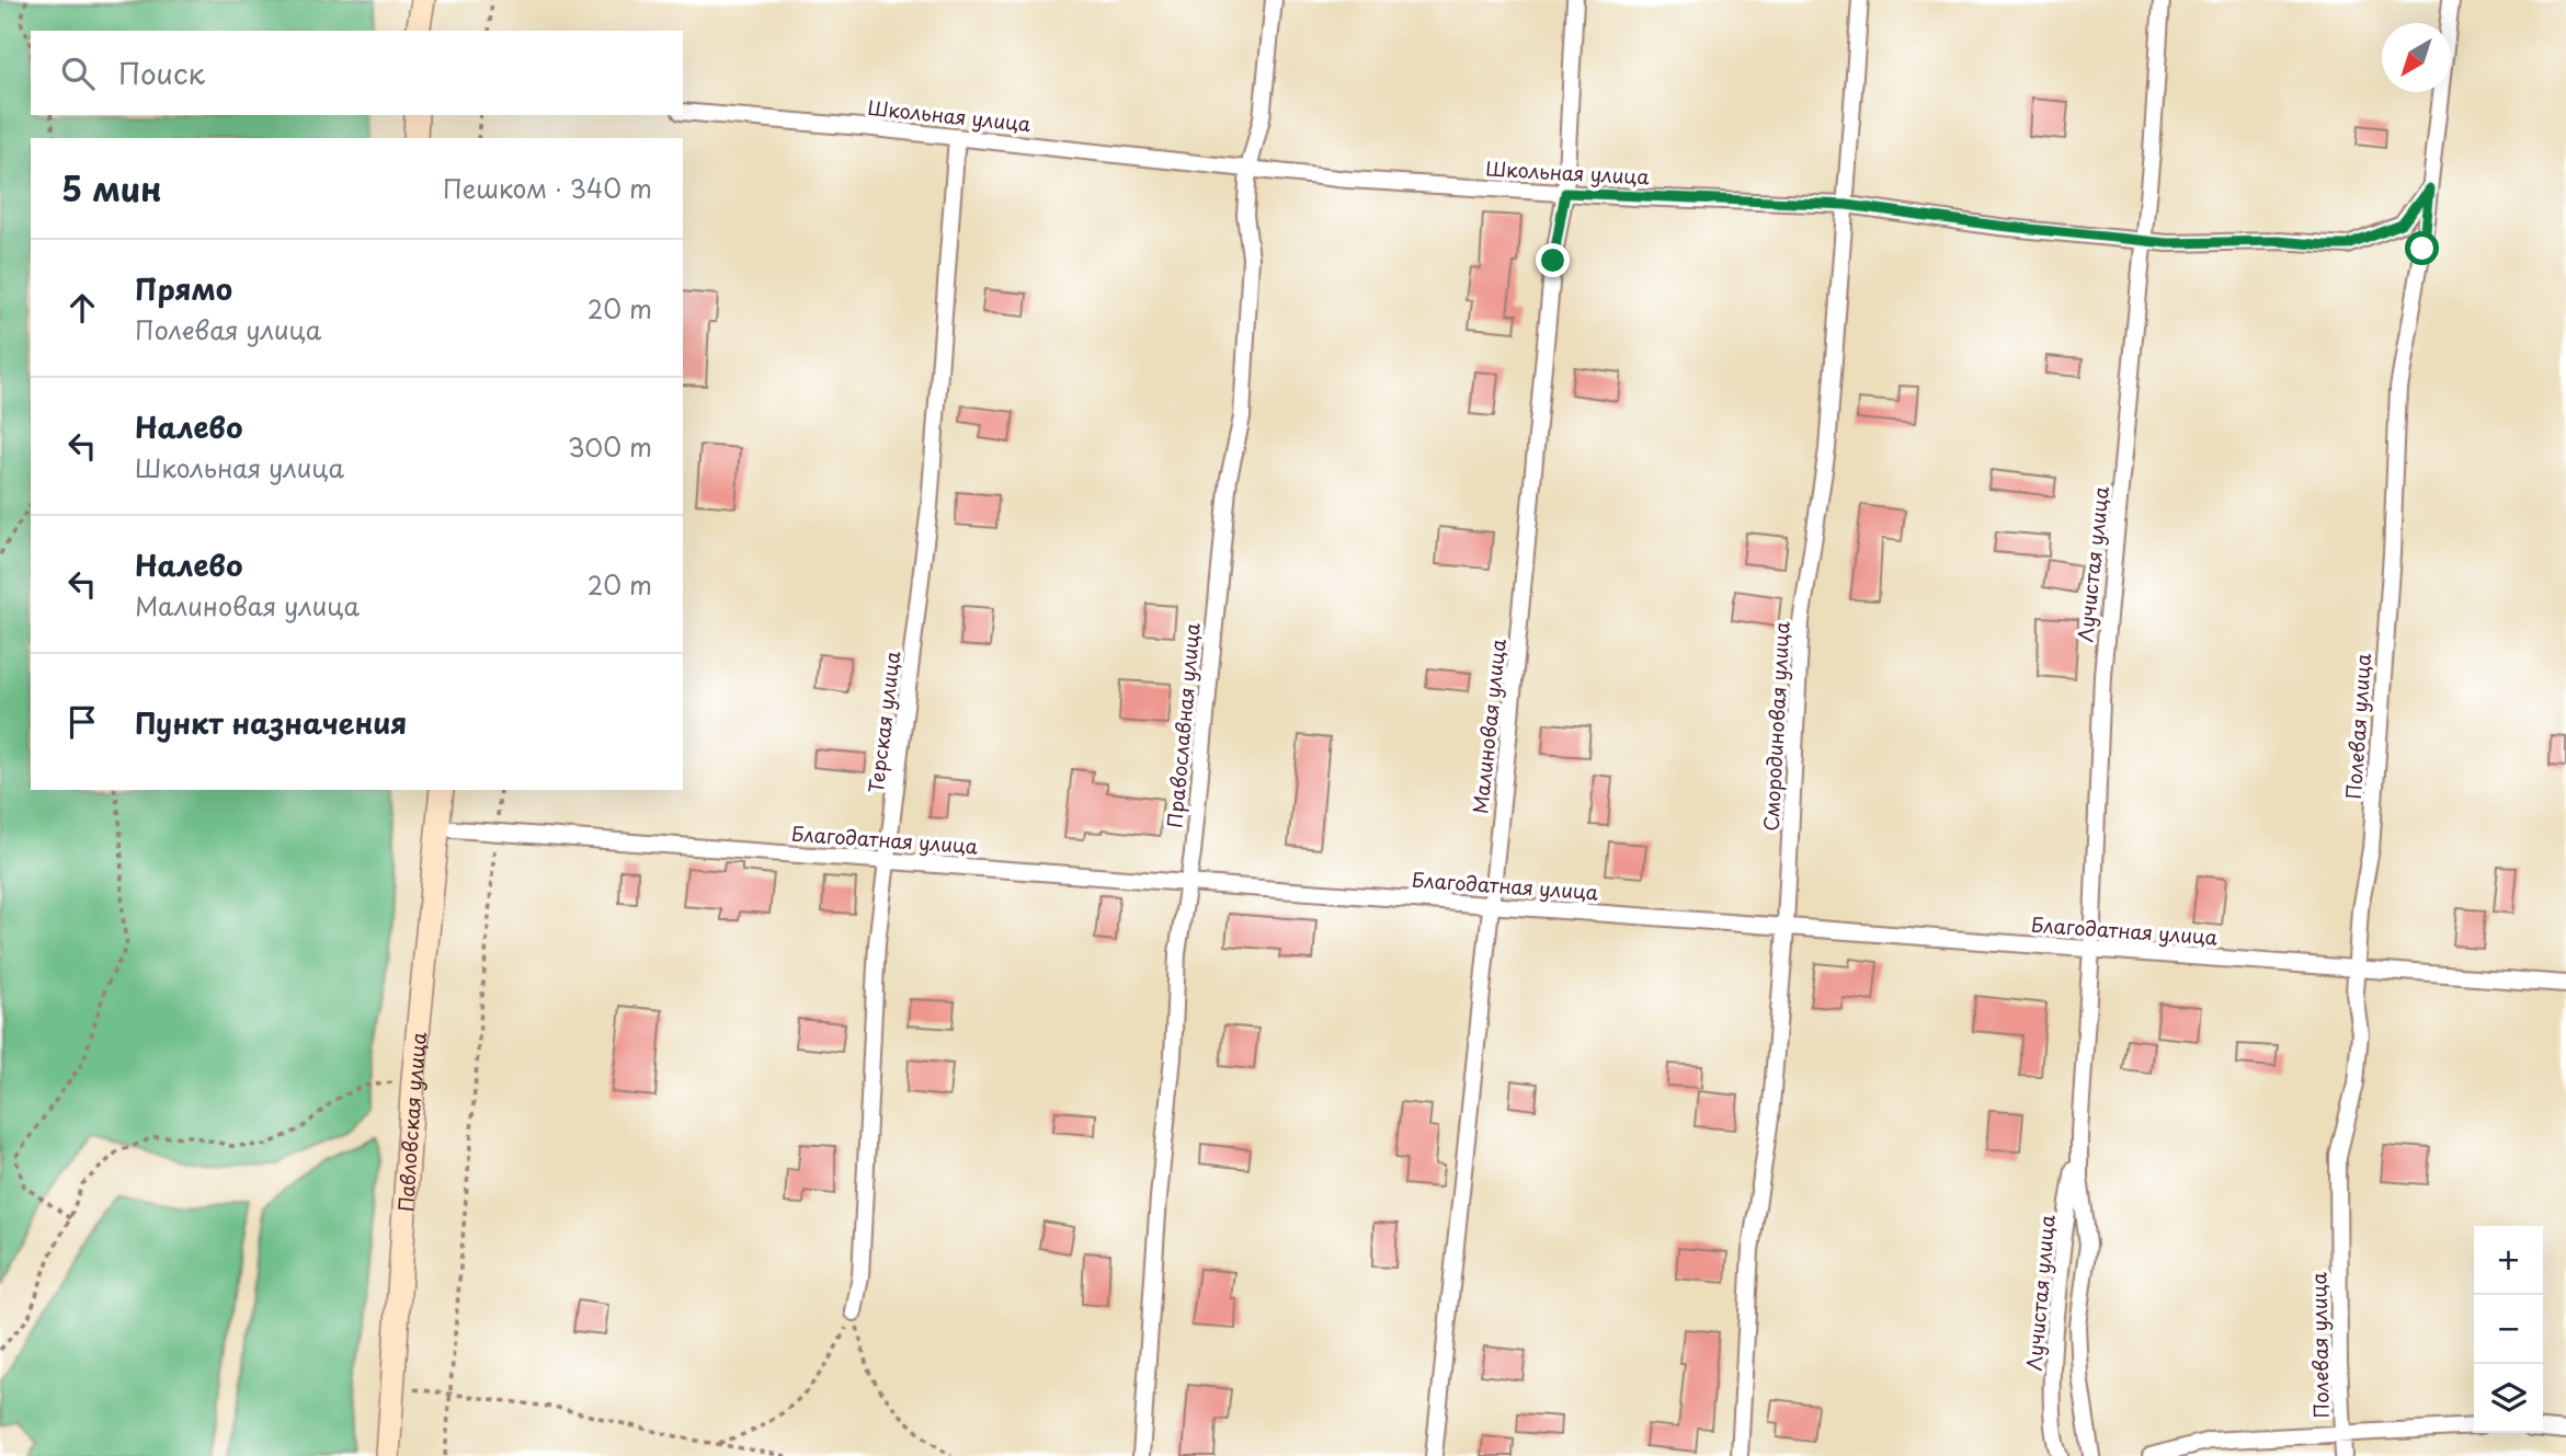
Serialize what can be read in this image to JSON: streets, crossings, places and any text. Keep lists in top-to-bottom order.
{
  "streets": {
    "street": [
      "Школьная улица",
      "Лучистая улица",
      "Терская улица",
      "Православная улица",
      "Малиновая улица",
      "Смородиновая улица",
      "Полевая улица",
      "Благодатная улица",
      "Павловская улица"
    ]
  },
  "crossings": [
    ["Школьная улица", "Лучистая улица"],
    ["Школьная улица", "Терская улица"],
    ["Школьная улица", "Православная улица"],
    ["Школьная улица", "Малиновая улица"],
    ["Школьная улица", "Смородиновая улица"],
    ["Школьная улица", "Полевая улица"],
    ["Лучистая улица", "Благодатная улица"],
    ["Терская улица", "Благодатная улица"],
    ["Православная улица", "Благодатная улица"],
    ["Малиновая улица", "Благодатная улица"],
    ["Смородиновая улица", "Благодатная улица"],
    ["Полевая улица", "Благодатная улица"],
    ["Благодатная улица", "Павловская улица"]
  ],
  "north": "bottom left",
  "page": {
    "search": "Поиск",
    "heading": ["5 мин", "Пешком · 340 m"],
    "list": [
      ["Прямо", "Полевая улица", "20 m"],
      ["Налево", "Школьная улица", "300 m"],
      ["Налево", "Малиновая улица", "20 m"],
      "Пункт назначения"
    ],
    "map_buttons": ["+", "−"]
  }
}
